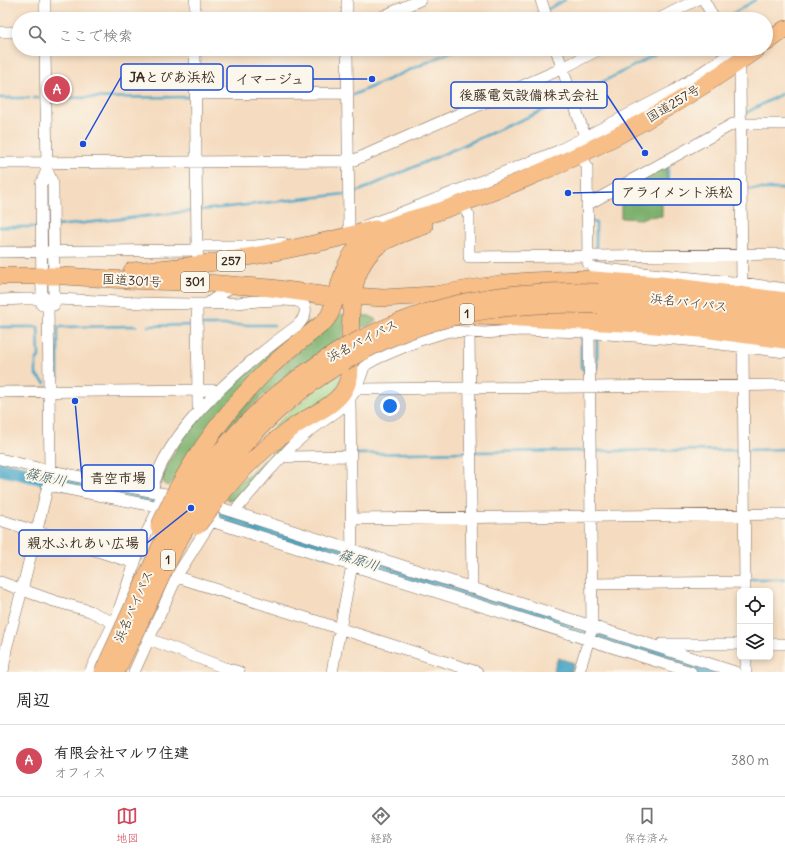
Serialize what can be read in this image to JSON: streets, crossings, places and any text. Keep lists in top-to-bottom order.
{
  "streets": {
    "highway": [
      "国道257号",
      "257",
      "国道301号",
      "301",
      "浜名バイパス",
      "1"
    ]
  },
  "crossings": [
    ["国道257号", "257"],
    ["国道257号", "国道301号"],
    ["国道257号", "浜名バイパス"],
    ["257", "国道301号"]
  ],
  "water": ["篠原川"],
  "places": [
    "イマージュ",
    "JAとぴあ浜松",
    "後藤電気設備株式会社",
    "アライメント浜松",
    "青空市場",
    "親水ふれあい広場"
  ],
  "page": {
    "search": "ここで検索",
    "pins": "A",
    "heading": "周辺",
    "list": [
      {
        "mark": "A",
        "name": "有限会社マルワ住建",
        "note": "オフィス",
        "value": "380 m"
      }
    ],
    "nav": ["地図", "経路", "保存済み"]
  }
}
